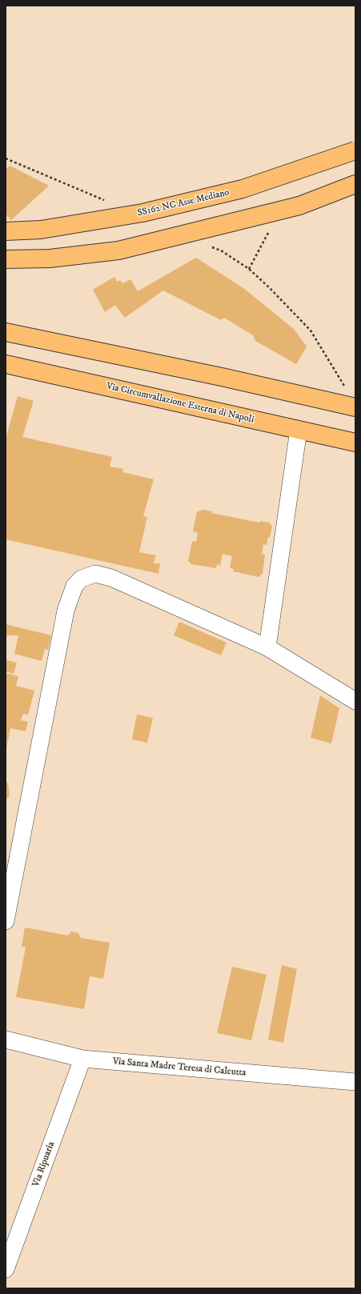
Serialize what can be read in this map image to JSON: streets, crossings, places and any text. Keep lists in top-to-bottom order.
{
  "streets": {
    "main road": ["SS162 NC Asse Mediano", "Via Circumvallazione Esterna di Napoli"],
    "street": ["Via Santa Madre Teresa di Calcutta", "Via Ripuaria"]
  },
  "crossings": [
    ["Via Santa Madre Teresa di Calcutta", "Via Ripuaria"]
  ]
}
